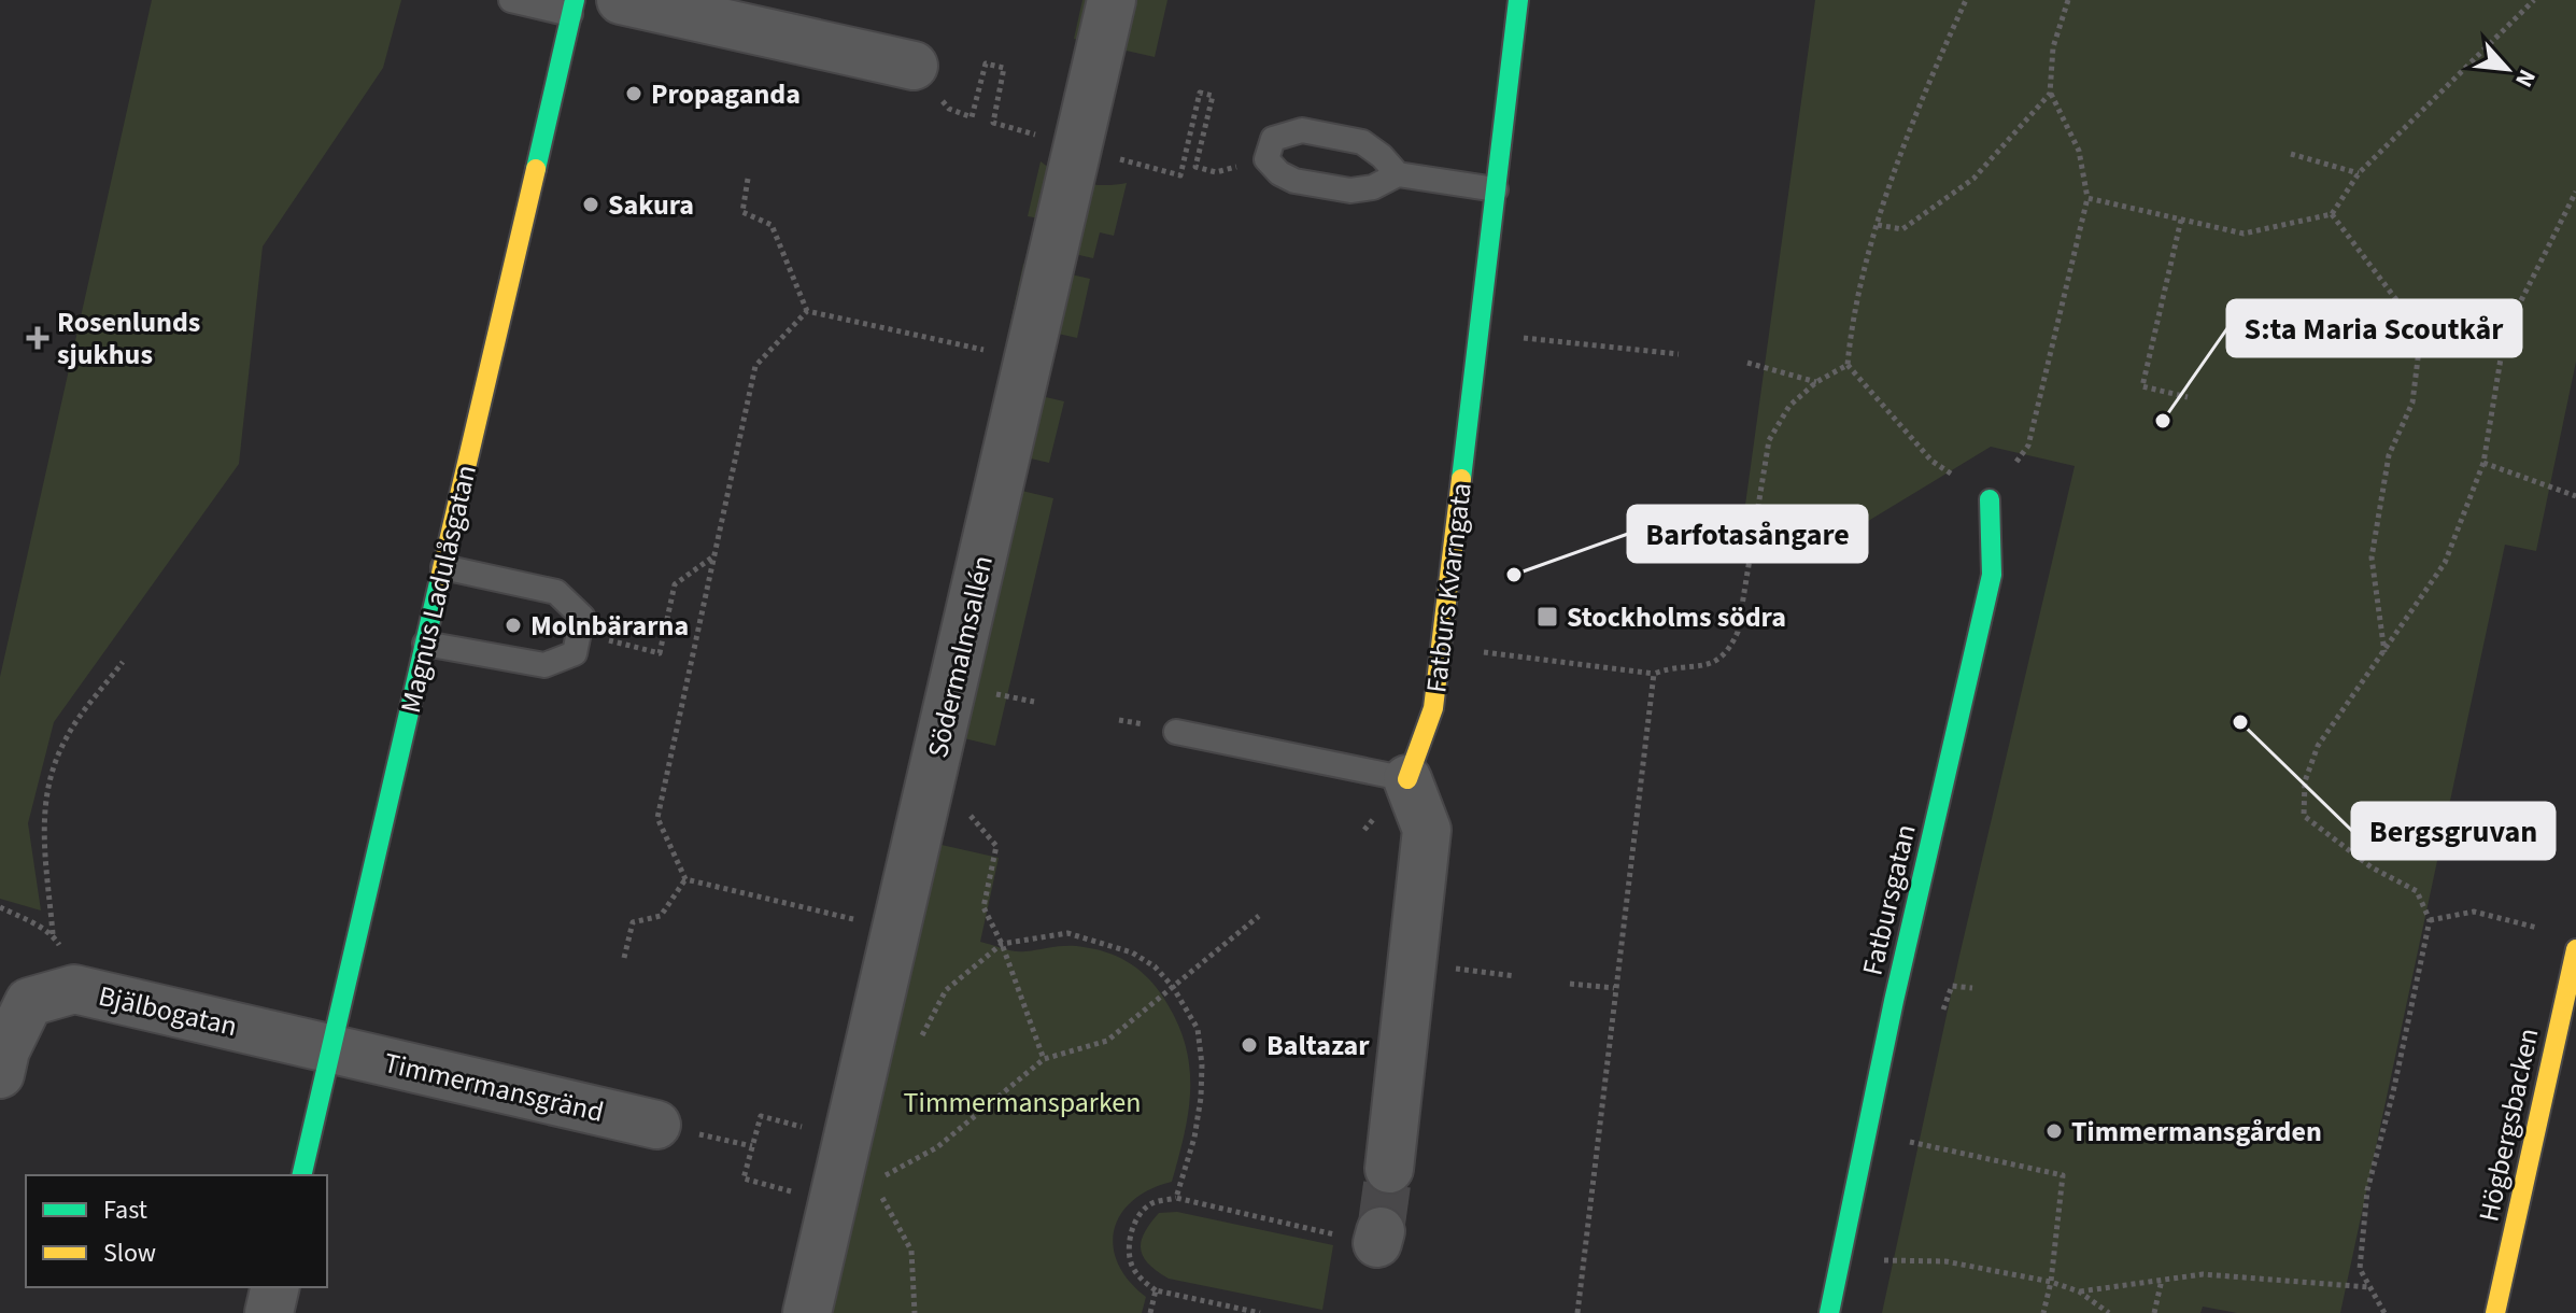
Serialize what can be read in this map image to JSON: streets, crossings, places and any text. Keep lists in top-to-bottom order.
{
  "streets": {
    "street": [
      "Fatburs Kvarngata",
      "Magnus Ladulåsgatan",
      "Södermalmsallén",
      "Fatbursgatan",
      "Bjälbogatan",
      "Timmermansgränd",
      "Högbergsbacken"
    ]
  },
  "crossings": [
    ["Magnus Ladulåsgatan", "Bjälbogatan"],
    ["Magnus Ladulåsgatan", "Timmermansgränd"],
    ["Bjälbogatan", "Timmermansgränd"]
  ],
  "parks": ["Timmermansparken"],
  "places": {
    "other": [
      "Propaganda",
      "Sakura",
      "S:ta Maria Scoutkår",
      "Barfotasångare",
      "Molnbärarna",
      "Bergsgruvan",
      "Baltazar",
      "Timmermansgården"
    ],
    "health": ["Rosenlunds sjukhus"],
    "transit": ["Stockholms södra"]
  },
  "legend": ["Fast", "Slow"],
  "north": "bottom right"
}
